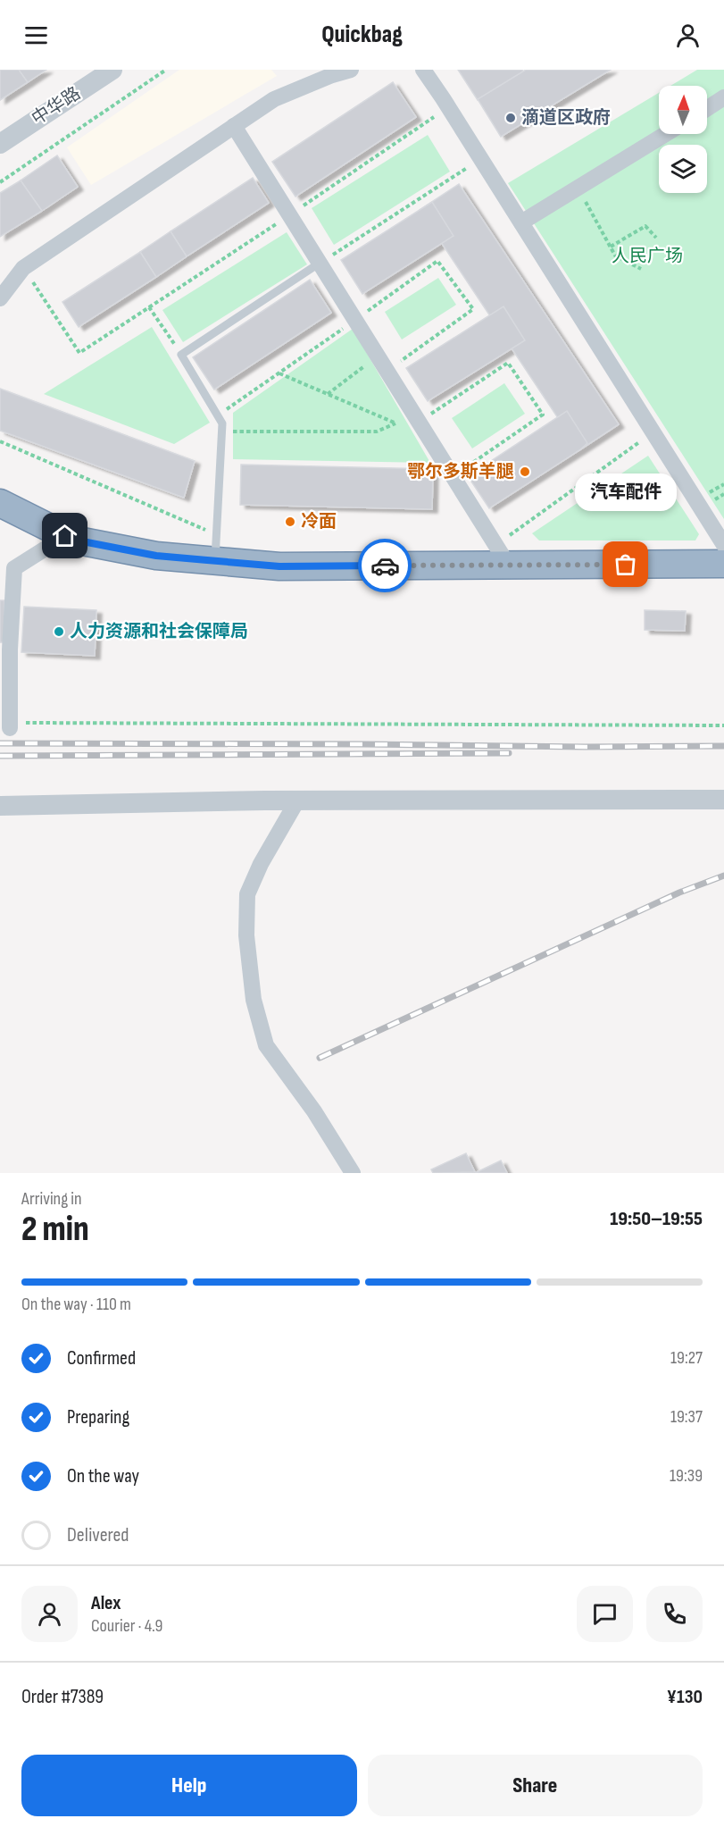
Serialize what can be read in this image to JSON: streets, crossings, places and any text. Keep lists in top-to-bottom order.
{
  "streets": {
    "street": ["中华路"]
  },
  "parks": ["人民广场"],
  "places": [
    "滴道区政府",
    "鄂尔多斯羊腿",
    "冷面",
    "汽车配件",
    "人力资源和社会保障局"
  ],
  "north": "top",
  "page": {
    "header": "Quickbag",
    "bubble": "汽车配件",
    "heading": ["2 min", "Arriving in", "19:50–19:55"],
    "panel": [
      "Alex",
      "Courier · 4.9",
      "Order #7389",
      "¥130"
    ],
    "bar": "On the way · 110 m",
    "list": [
      ["Confirmed", "19:27"],
      ["Preparing", "19:37"],
      ["On the way", "19:39"],
      "Delivered"
    ],
    "buttons": ["Help", "Share"]
  }
}
